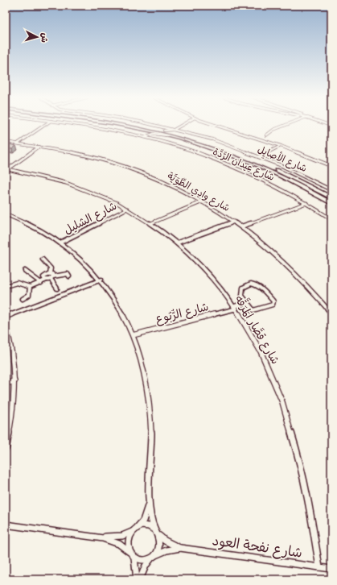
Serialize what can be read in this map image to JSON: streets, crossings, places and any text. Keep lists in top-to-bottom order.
{
  "streets": {
    "street": [
      "شارع الأصايِل",
      "شارع عِيدان الرَّدَّة",
      "شارع وادِي الطِّوَيَّة",
      "شارع الشليل",
      "شارع الرُّبُوع",
      "شارع قصَّار المَرَقَّه",
      "شارع نفحة العود"
    ]
  },
  "crossings": [
    ["شارع الشليل", "شارع قصَّار المَرَقَّه"],
    ["شارع الرُّبُوع", "شارع قصَّار المَرَقَّه"],
    ["شارع قصَّار المَرَقَّه", "شارع نفحة العود"]
  ],
  "north": "right"
}
